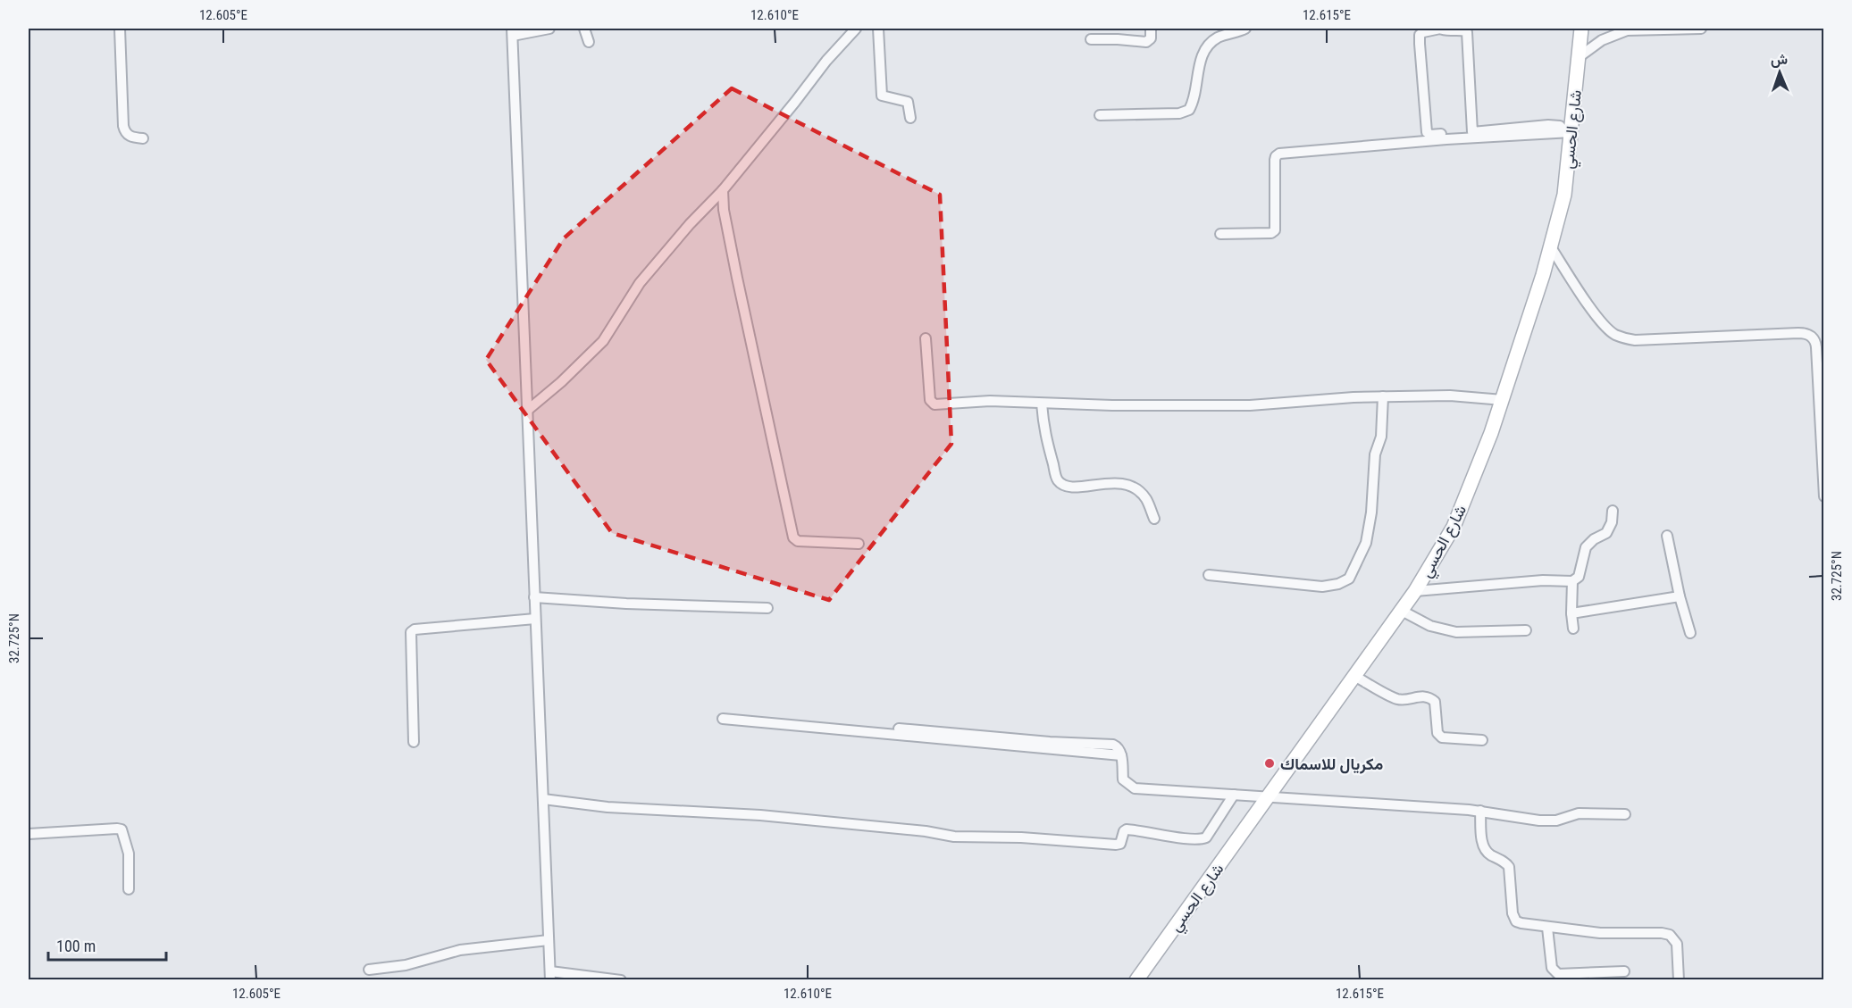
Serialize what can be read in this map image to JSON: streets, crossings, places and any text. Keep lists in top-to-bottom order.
{
  "streets": {
    "street": ["شارع الحسي"]
  },
  "places": ["مكريال للاسماك"],
  "scale_bar": "100 m",
  "north": "top",
  "coordinates": [
    "12.605°E",
    "12.610°E",
    "12.615°E",
    "32.725°N"
  ]
}
